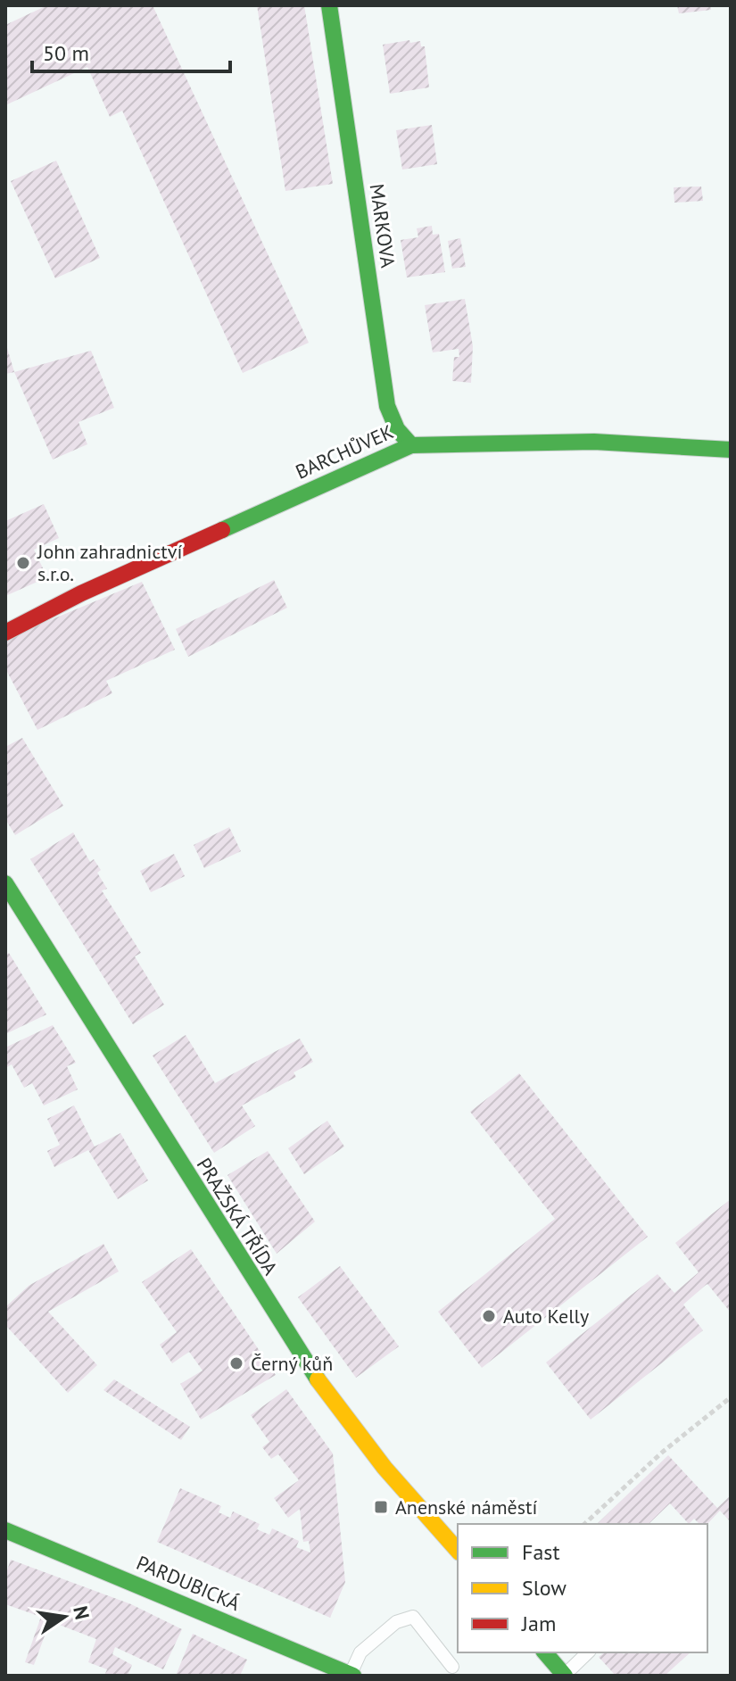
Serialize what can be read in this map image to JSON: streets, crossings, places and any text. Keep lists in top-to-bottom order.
{
  "streets": {
    "street": [
      "MARKOVA",
      "BARCHŮVEK",
      "PRAŽSKÁ TŘÍDA",
      "PARDUBICKÁ"
    ]
  },
  "crossings": [
    ["MARKOVA", "BARCHŮVEK"]
  ],
  "places": {
    "other": ["John zahradnictví s.r.o.", "Auto Kelly", "Černý kůň"],
    "transit": ["Anenské náměstí"]
  },
  "legend": ["Fast", "Slow", "Jam"],
  "scale_bar": "50 m",
  "north": "right"
}
